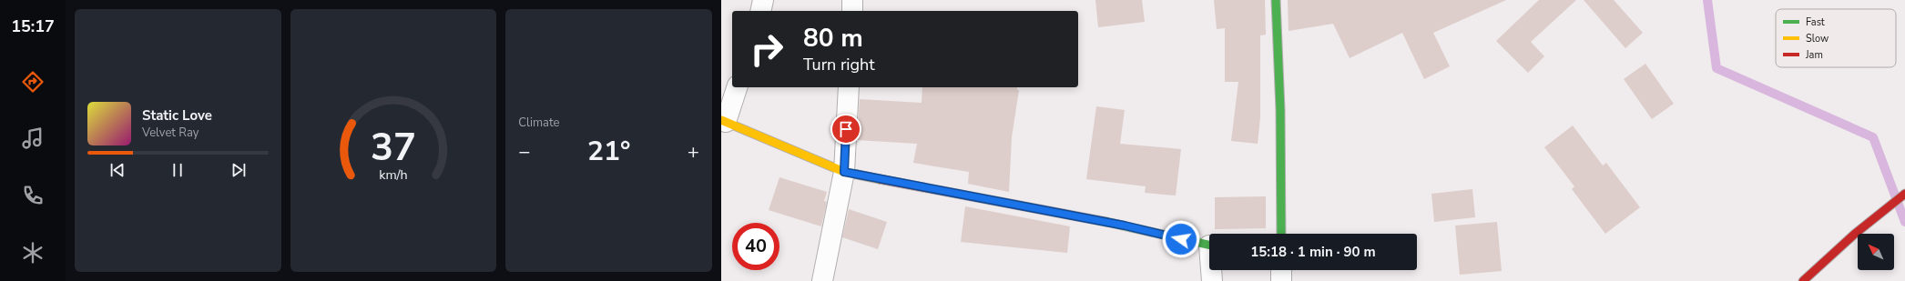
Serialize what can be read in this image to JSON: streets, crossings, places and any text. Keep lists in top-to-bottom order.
{
  "legend": ["Fast", "Slow", "Jam"],
  "north": "top left",
  "page": {
    "tabs": "15:17",
    "tile": "Climate",
    "turn": ["80 m", "Turn right"],
    "song": ["Static Love", "Velvet Ray"],
    "heat": ["−", "21°", "+"],
    "limit": "40",
    "trip": "15:18 · 1 min · 90 m",
    "gauge": ["37", "km/h"]
  }
}
